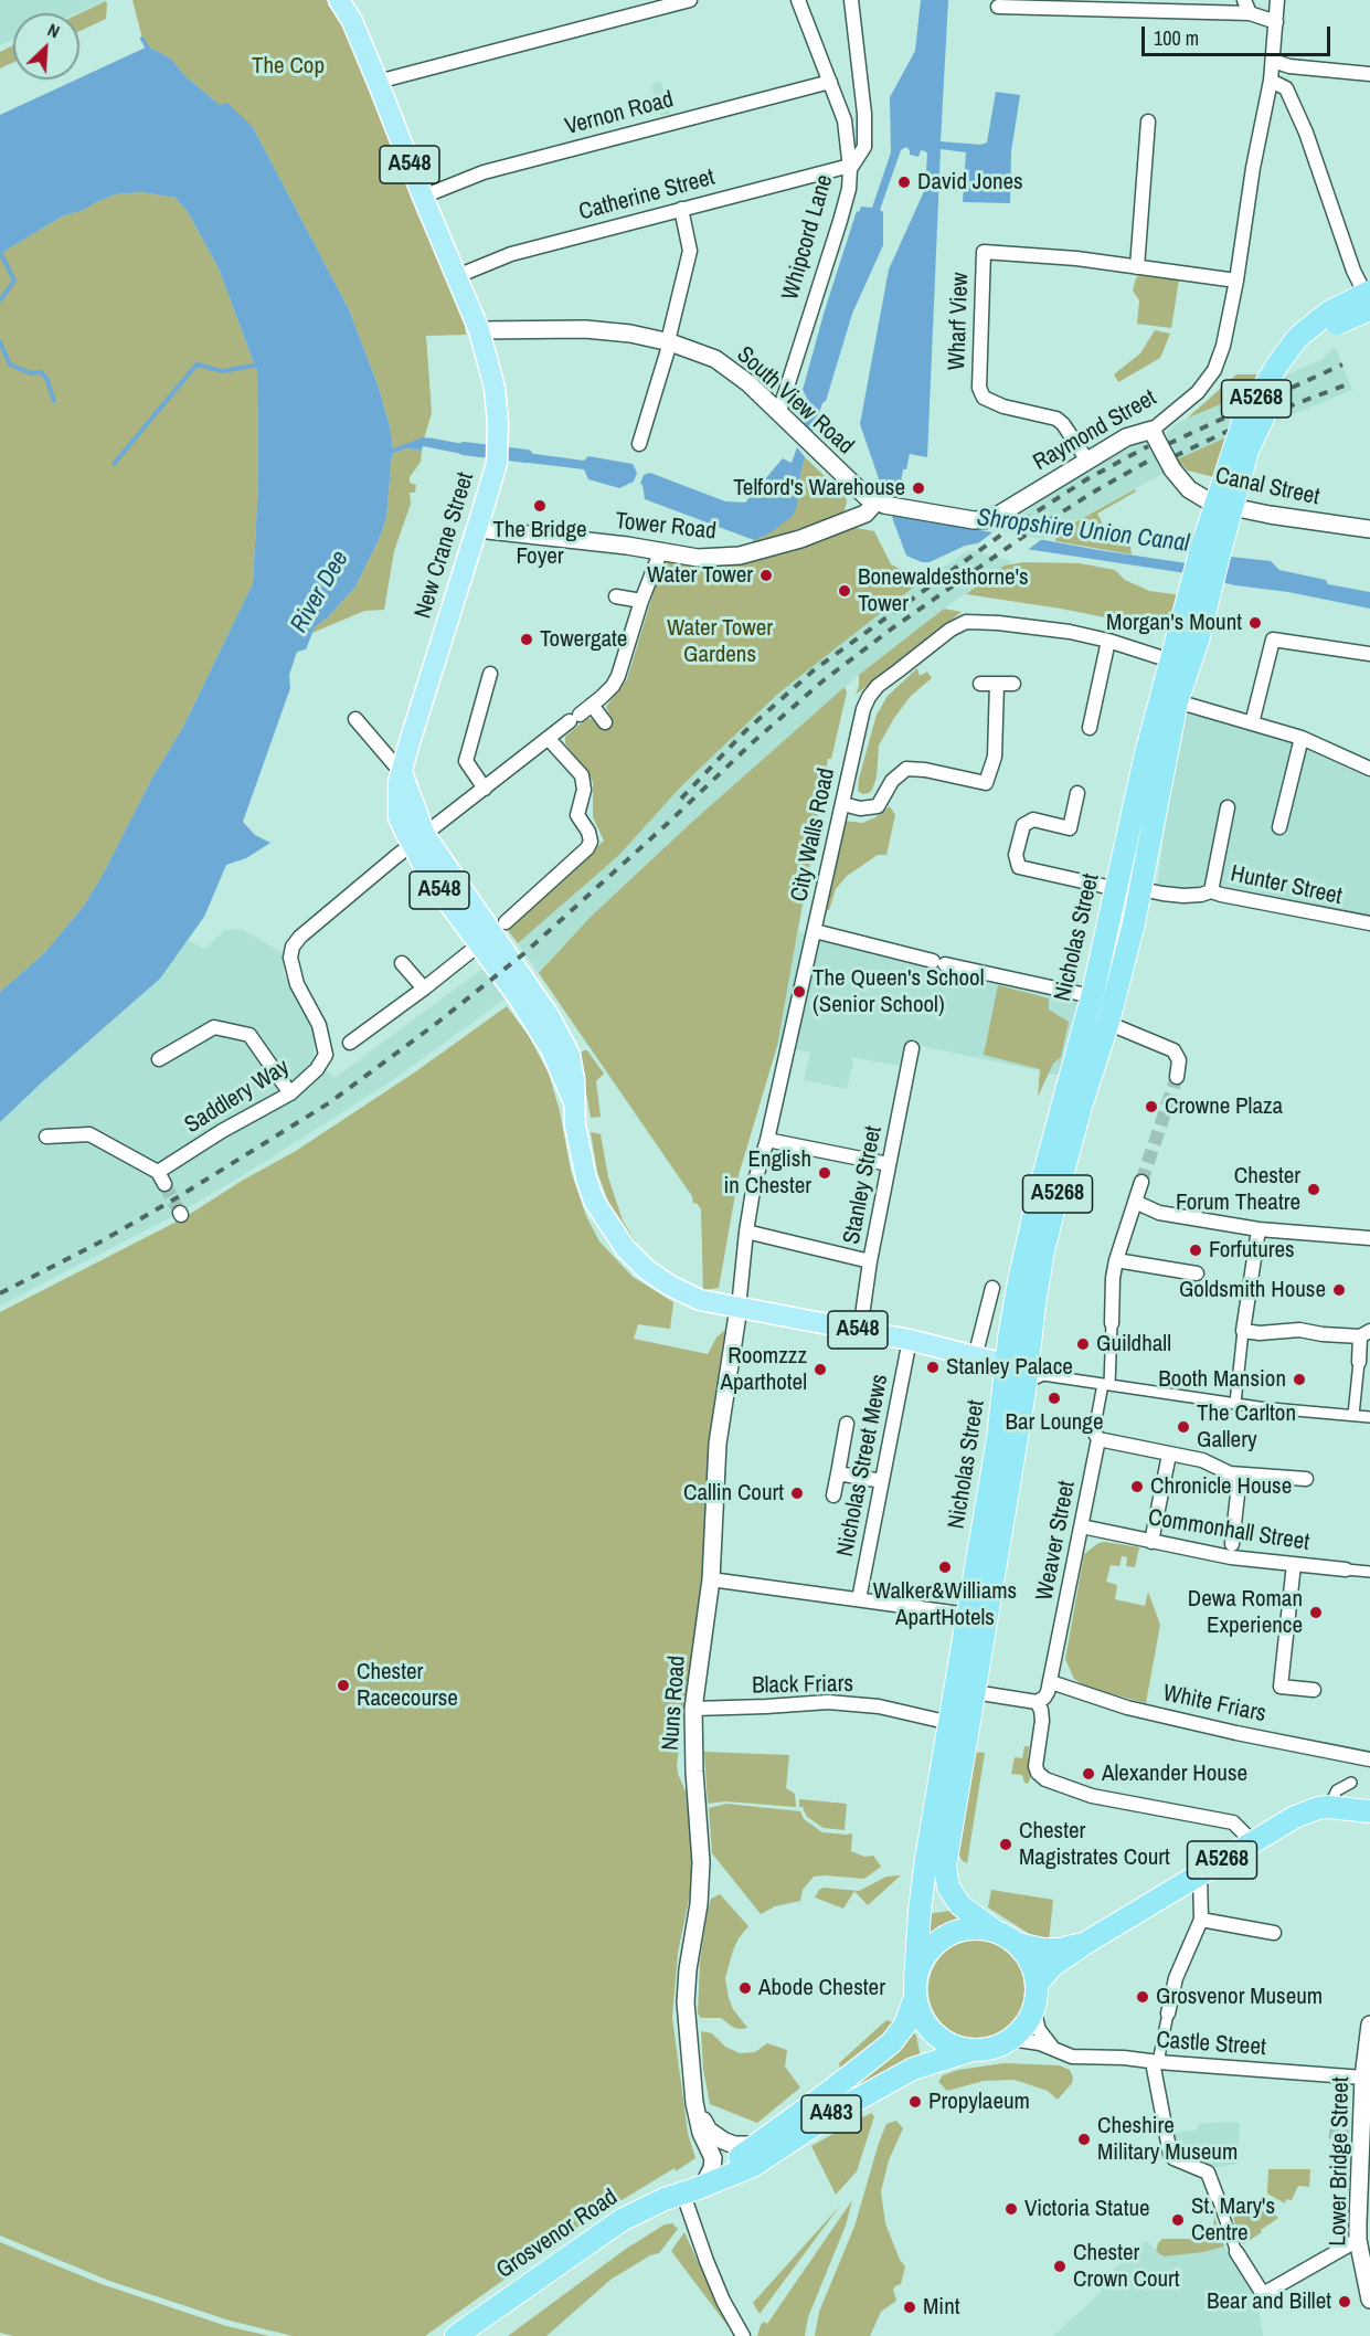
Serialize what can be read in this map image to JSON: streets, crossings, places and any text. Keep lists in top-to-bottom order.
{
  "streets": {
    "highway": [
      "A5268",
      "Nicholas Street",
      "A483",
      "Grosvenor Road"
    ],
    "main road": ["A548", "New Crane Street"],
    "street": [
      "Vernon Road",
      "Catherine Street",
      "Whipcord Lane",
      "Wharf View",
      "South View Road",
      "Raymond Street",
      "Canal Street",
      "Tower Road",
      "City Walls Road",
      "Hunter Street",
      "Saddlery Way",
      "Stanley Street",
      "Nicholas Street Mews",
      "Commonhall Street",
      "Weaver Street",
      "Black Friars",
      "Nuns Road",
      "White Friars",
      "Castle Street",
      "Lower Bridge Street"
    ]
  },
  "crossings": [
    ["Vernon Road", "A548"],
    ["Vernon Road", "Whipcord Lane"],
    ["A548", "Catherine Street"],
    ["A548", "South View Road"],
    ["A548", "New Crane Street"],
    ["A548", "City Walls Road"],
    ["A548", "Nicholas Street"],
    ["A548", "Saddlery Way"],
    ["A548", "Stanley Street"],
    ["A548", "Nicholas Street Mews"],
    ["A548", "Nuns Road"],
    ["Catherine Street", "Whipcord Lane"],
    ["Whipcord Lane", "South View Road"],
    ["Wharf View", "Raymond Street"],
    ["A5268", "City Walls Road"],
    ["A5268", "Nicholas Street"],
    ["A5268", "Castle Street"],
    ["A5268", "Grosvenor Road"],
    ["South View Road", "Raymond Street"],
    ["South View Road", "Tower Road"],
    ["South View Road", "New Crane Street"],
    ["Raymond Street", "Canal Street"],
    ["Raymond Street", "Tower Road"],
    ["Tower Road", "New Crane Street"],
    ["City Walls Road", "Nuns Road"],
    ["Hunter Street", "Nicholas Street"],
    ["Nicholas Street", "Black Friars"],
    ["Nicholas Street", "Castle Street"],
    ["Nicholas Street", "Grosvenor Road"],
    ["Commonhall Street", "Weaver Street"],
    ["Weaver Street", "White Friars"],
    ["Black Friars", "Nuns Road"],
    ["Nuns Road", "Grosvenor Road"],
    ["Castle Street", "Lower Bridge Street"],
    ["Castle Street", "Grosvenor Road"]
  ],
  "water": ["Shropshire Union Canal", "River Dee"],
  "parks": ["The Cop", "Water Tower Gardens"],
  "places": [
    "David Jones",
    "Telford's Warehouse",
    "The Bridge Foyer",
    "Water Tower",
    "Bonewaldesthorne's Tower",
    "Morgan's Mount",
    "Towergate",
    "The Queen's School (Senior School)",
    "Crowne Plaza",
    "English in Chester",
    "Chester Forum Theatre",
    "Forfutures",
    "Goldsmith House",
    "Guildhall",
    "Stanley Palace",
    "Roomzzz Aparthotel",
    "Booth Mansion",
    "Bar Lounge",
    "The Carlton Gallery",
    "Chronicle House",
    "Callin Court",
    "Walker&Williams ApartHotels",
    "Dewa Roman Experience",
    "Chester Racecourse",
    "Alexander House",
    "Chester Magistrates Court",
    "Abode Chester",
    "Grosvenor Museum",
    "Propylaeum",
    "Cheshire Military Museum",
    "Victoria Statue",
    "St. Mary's Centre",
    "Chester Crown Court",
    "Bear and Billet",
    "Mint"
  ],
  "scale_bar": "100 m",
  "north": "top right"
}
